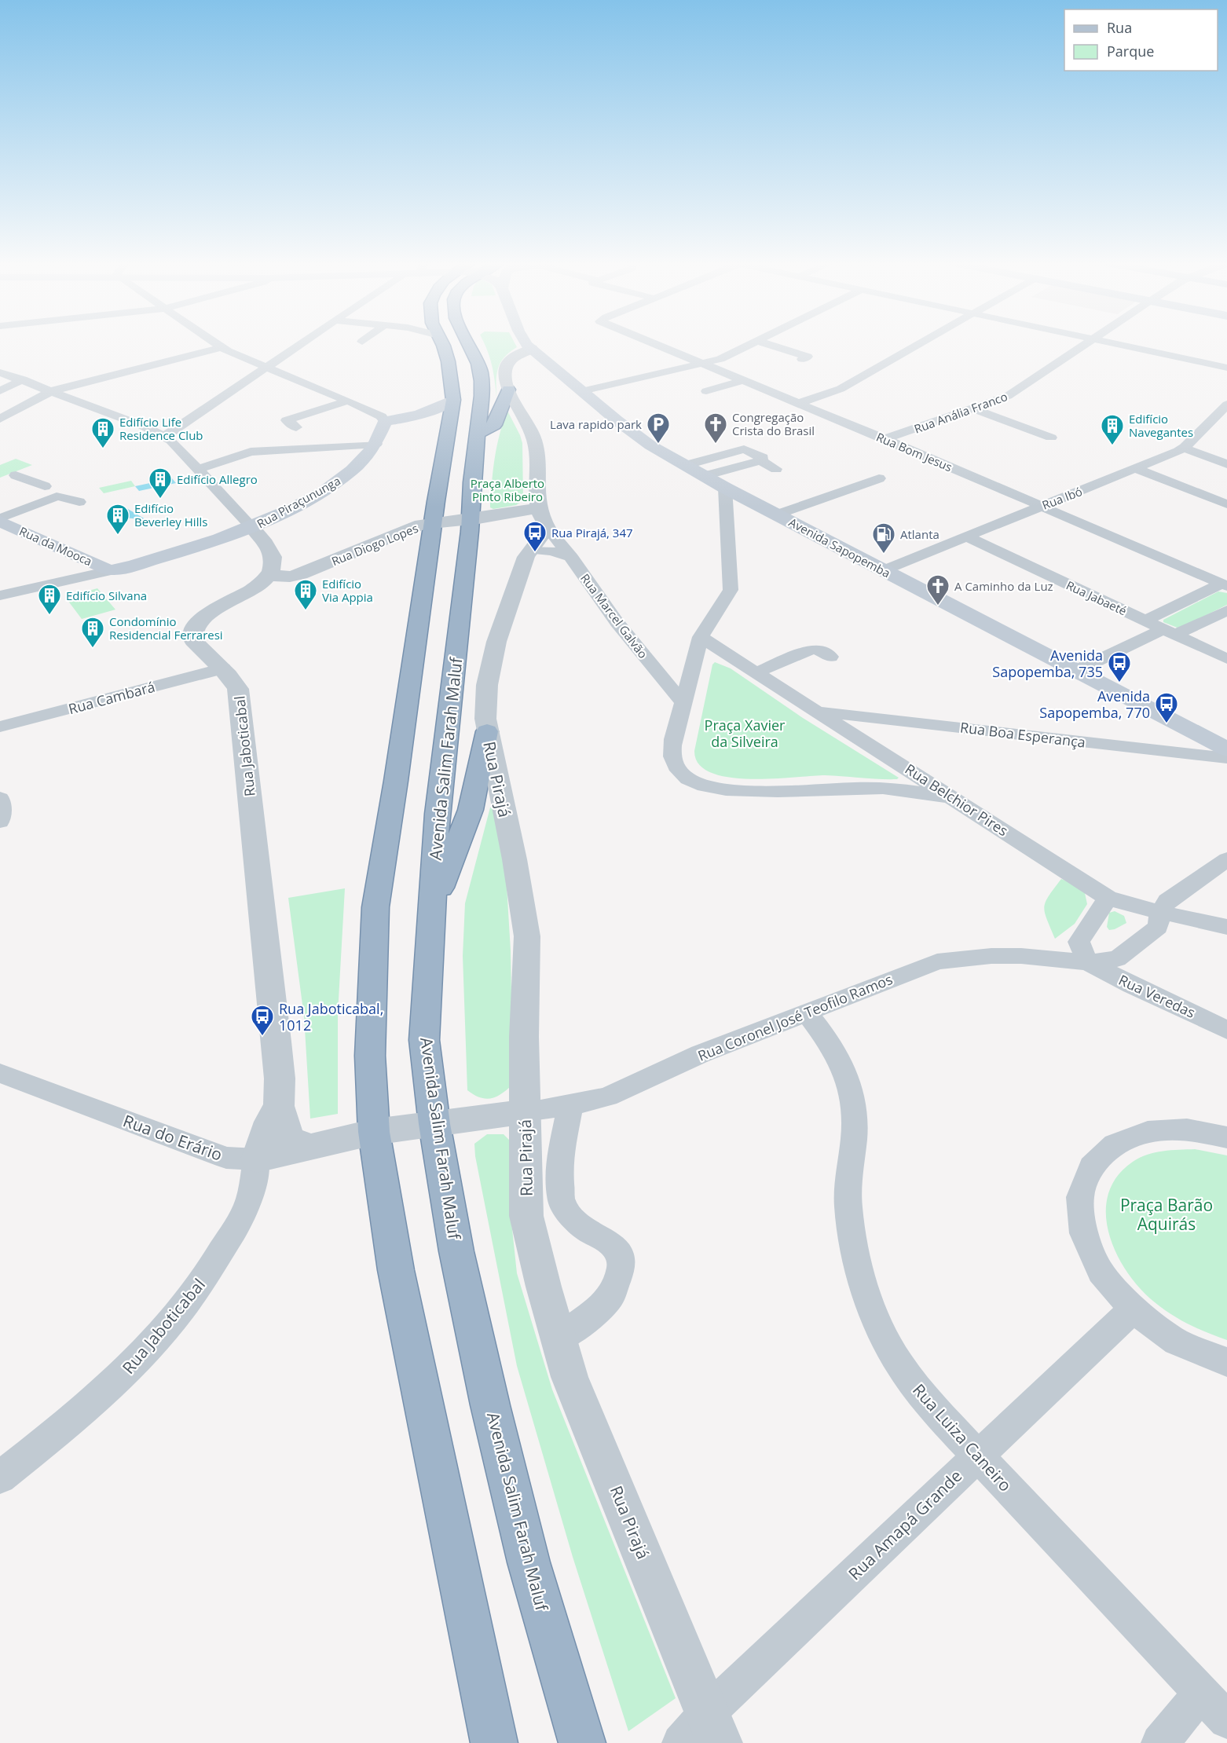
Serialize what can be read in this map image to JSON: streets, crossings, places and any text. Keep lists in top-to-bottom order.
{
  "streets": {
    "highway": ["Avenida Salim Farah Maluf"],
    "main road": ["Rua Piraçununga", "Rua da Mooca", "Avenida Sapopemba"],
    "street": [
      "Rua Anália Franco",
      "Rua Bom Jesus",
      "Rua Ibó",
      "Rua Diogo Lopes",
      "Rua Jabaeté",
      "Rua Marcel Galvão",
      "Rua Cambará",
      "Rua Boa Esperança",
      "Rua Jaboticabal",
      "Rua Pirajá",
      "Rua Belchior Pires",
      "Rua Veredas",
      "Rua Coronel José Teofilo Ramos",
      "Rua do Erário",
      "Rua Luiza Caneiro",
      "Rua Amapá Grande"
    ]
  },
  "crossings": [
    ["Rua Anália Franco", "Rua Bom Jesus"],
    ["Rua Bom Jesus", "Rua Ibó"],
    ["Rua Ibó", "Avenida Sapopemba"],
    ["Rua Ibó", "Rua Jabaeté"],
    ["Rua Piraçununga", "Rua da Mooca"],
    ["Rua Diogo Lopes", "Rua Jaboticabal"],
    ["Rua Diogo Lopes", "Avenida Salim Farah Maluf"],
    ["Rua Marcel Galvão", "Rua Pirajá"],
    ["Rua Cambará", "Rua Jaboticabal"],
    ["Rua Boa Esperança", "Rua Belchior Pires"],
    ["Rua Jaboticabal", "Rua do Erário"],
    ["Avenida Salim Farah Maluf", "Rua Coronel José Teofilo Ramos"],
    ["Avenida Salim Farah Maluf", "Rua do Erário"],
    ["Rua Pirajá", "Rua Coronel José Teofilo Ramos"],
    ["Rua Pirajá", "Rua Amapá Grande"],
    ["Rua Veredas", "Rua Coronel José Teofilo Ramos"],
    ["Rua Coronel José Teofilo Ramos", "Rua do Erário"],
    ["Rua Coronel José Teofilo Ramos", "Rua Luiza Caneiro"],
    ["Rua Luiza Caneiro", "Rua Amapá Grande"]
  ],
  "parks": ["Praça Alberto Pinto Ribeiro", "Praça Xavier da Silveira", "Praça Barão Aquirás"],
  "places": {
    "parking": ["Lava rapido park"],
    "church": ["Congregação Crista do Brasil", "A Caminho da Luz"],
    "building": [
      "Edifício Navegantes",
      "Edifício Life Residence Club",
      "Edifício Allegro",
      "Edifício Beverley Hills",
      "Edifício Via Appia",
      "Edifício Silvana",
      "Condomínio Residencial Ferraresi"
    ],
    "bus stop": [
      "Rua Pirajá, 347",
      "Avenida Sapopemba, 735",
      "Avenida Sapopemba, 770",
      "Rua Jaboticabal, 1012"
    ],
    "fuel station": ["Atlanta"]
  },
  "legend": ["Rua", "Parque"]
}
